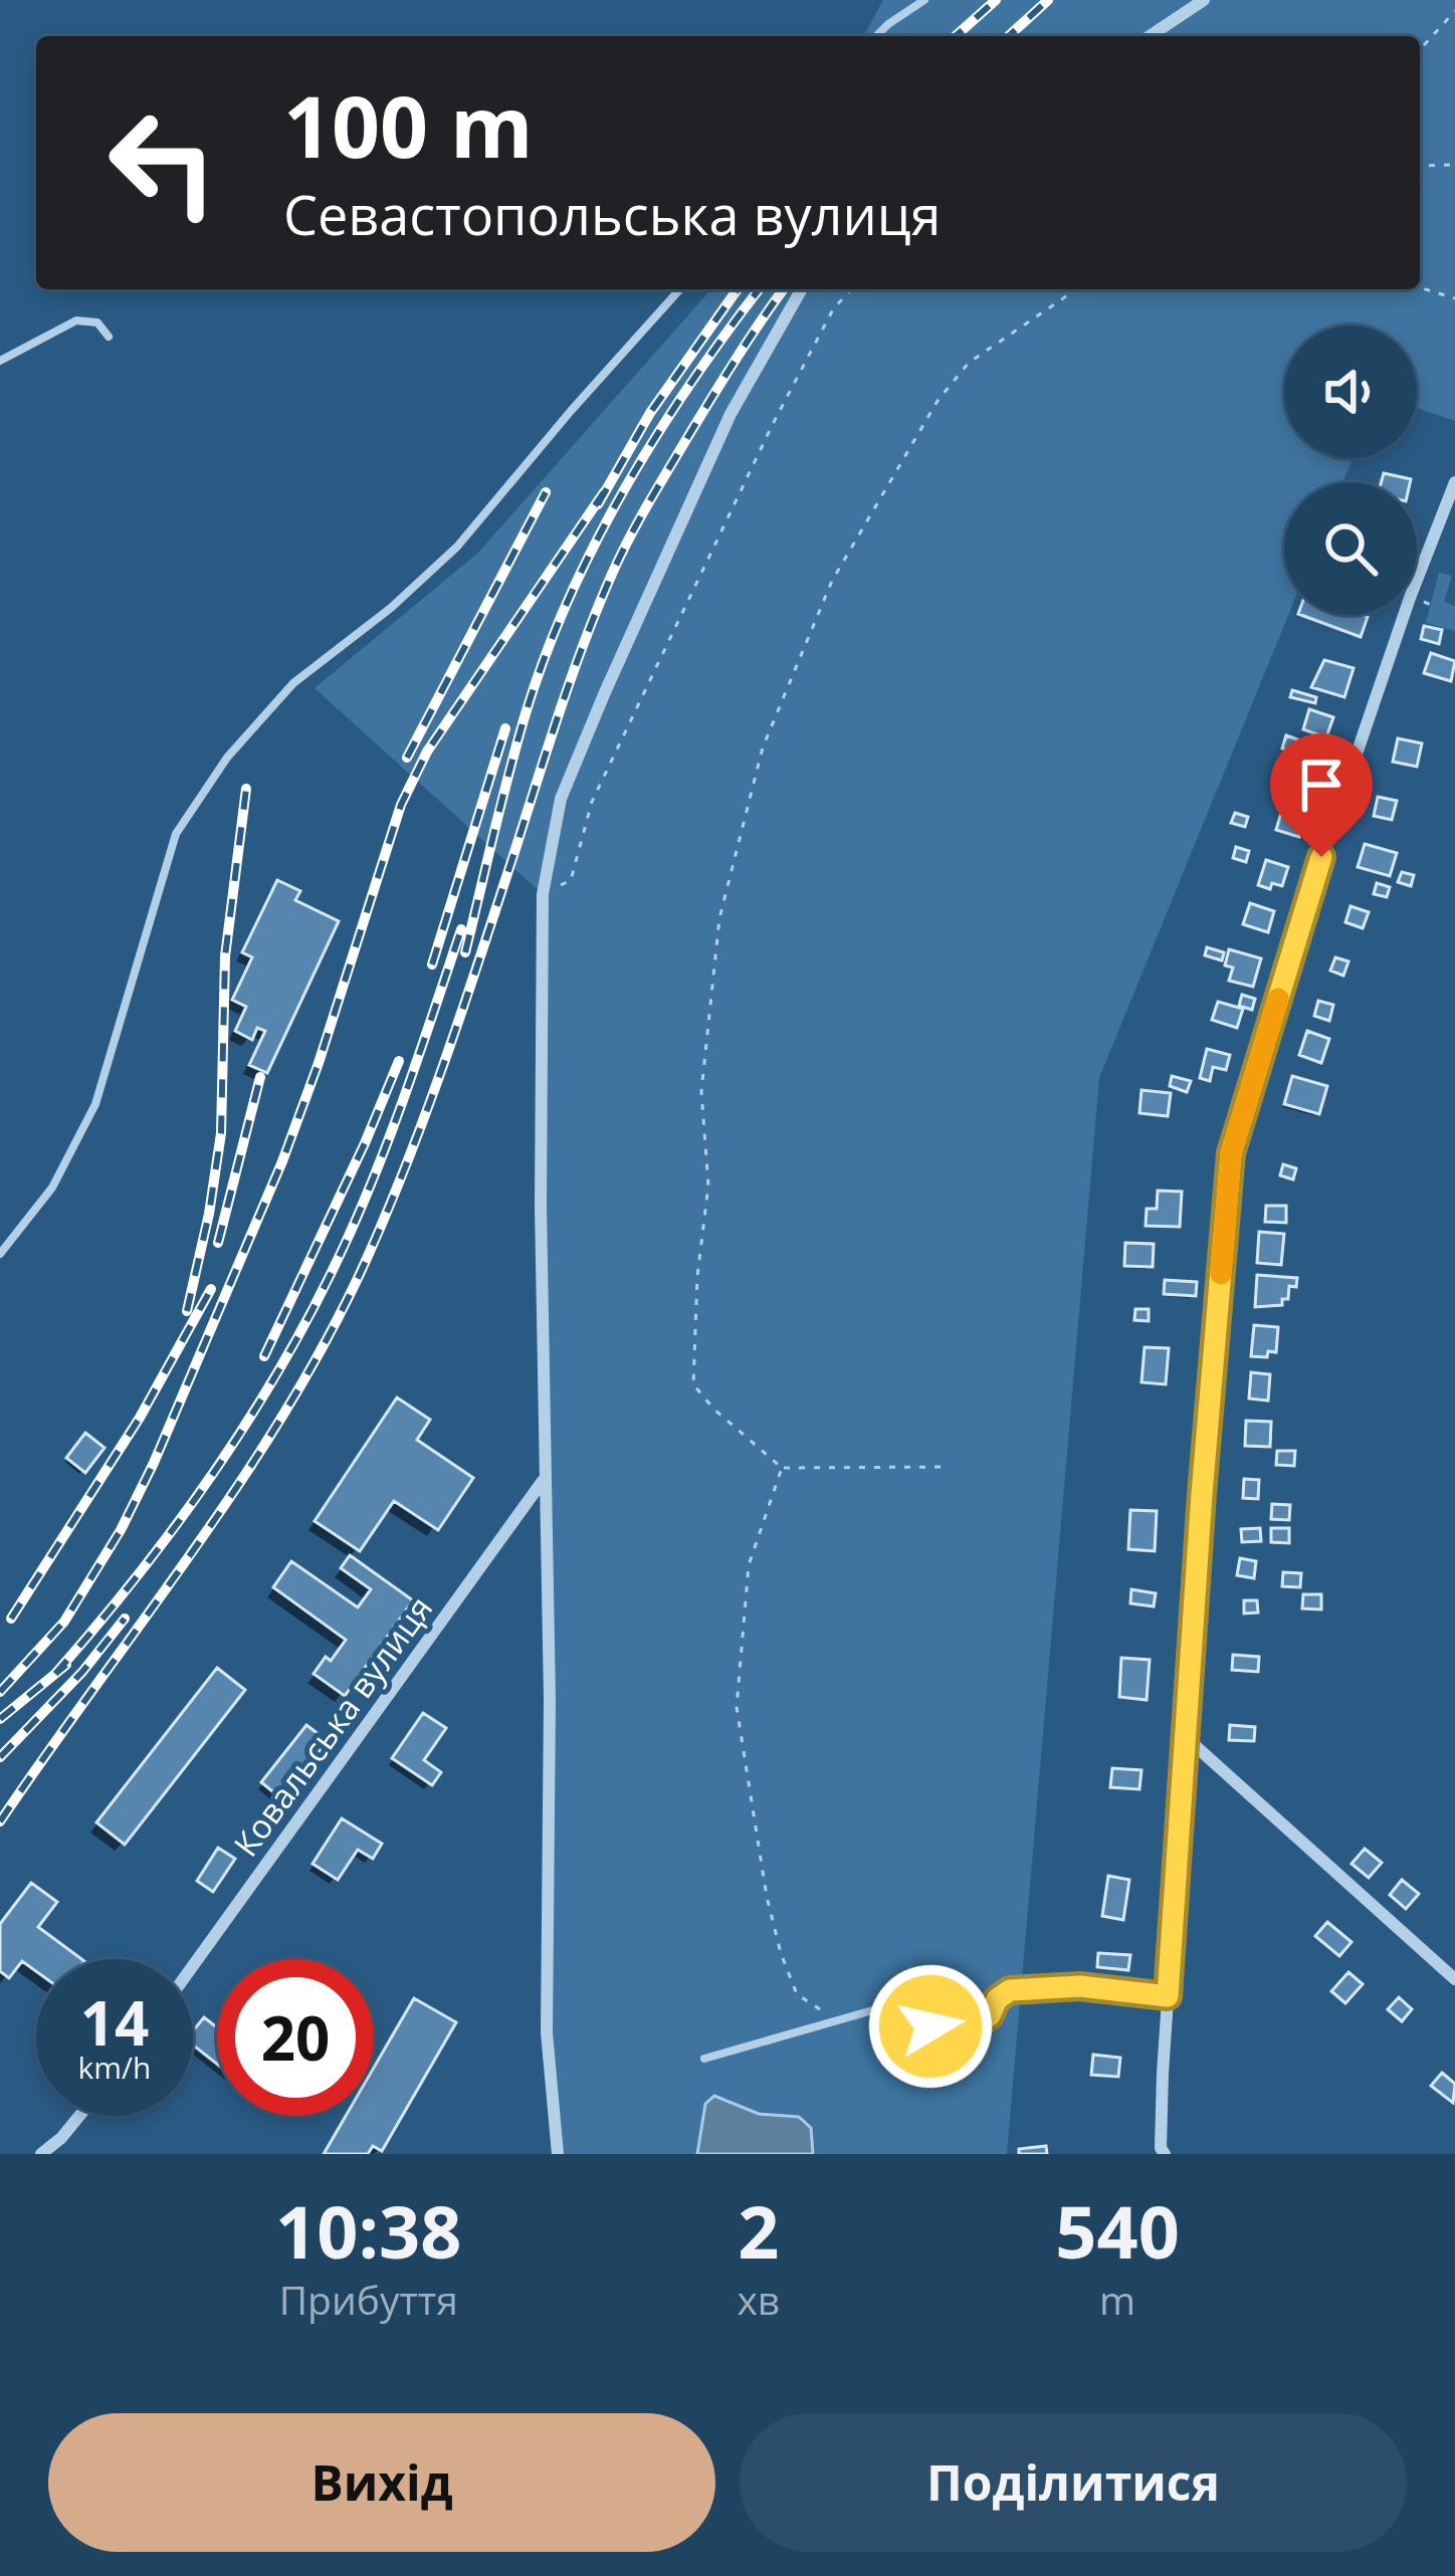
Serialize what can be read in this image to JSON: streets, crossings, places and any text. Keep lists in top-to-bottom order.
{
  "streets": {
    "street": ["Ковальська вулиця"]
  },
  "page": {
    "turn": ["100 m", "Севастопольська вулиця"],
    "speed": "14 km/h",
    "limit": "20",
    "eta": [
      "10:38",
      "Прибуття",
      "2",
      "хв",
      "540",
      "m"
    ],
    "buttons": ["Вихід", "Поділитися"]
  }
}
